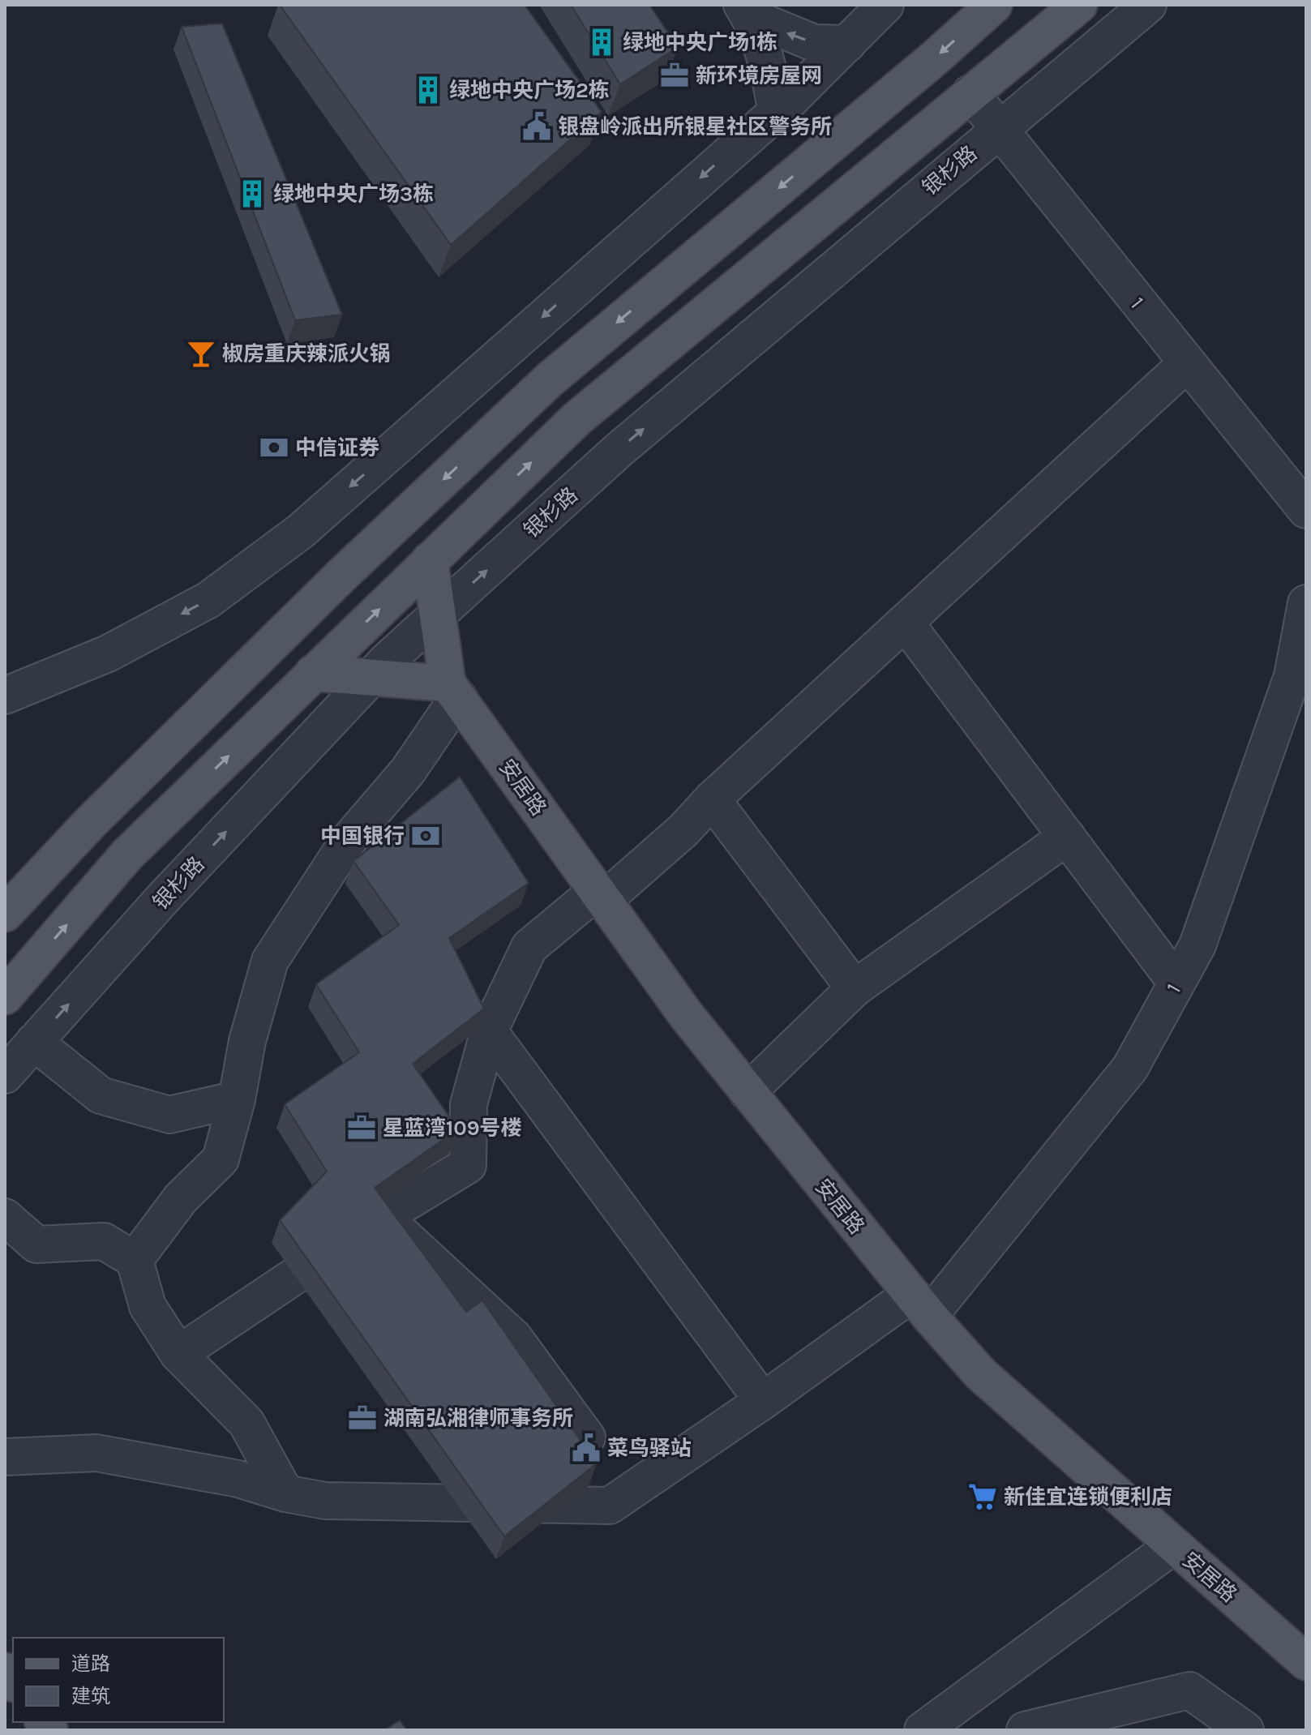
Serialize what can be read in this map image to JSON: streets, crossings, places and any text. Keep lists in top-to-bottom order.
{
  "streets": {
    "main road": ["安居路"],
    "street": ["银杉路", "1"]
  },
  "crossings": [
    ["银杉路", "1"],
    ["1", "安居路"]
  ],
  "places": {
    "building": ["绿地中央广场1栋", "绿地中央广场2栋", "绿地中央广场3栋"],
    "office": ["新环境房屋网", "星蓝湾109号楼", "湖南弘湘律师事务所"],
    "public building": ["银盘岭派出所银星社区警务所", "菜鸟驿站"],
    "bar": ["椒房重庆辣派火锅"],
    "bank": ["中信证券", "中国银行"],
    "supermarket": ["新佳宜连锁便利店"]
  },
  "legend": ["道路", "建筑"]
}
